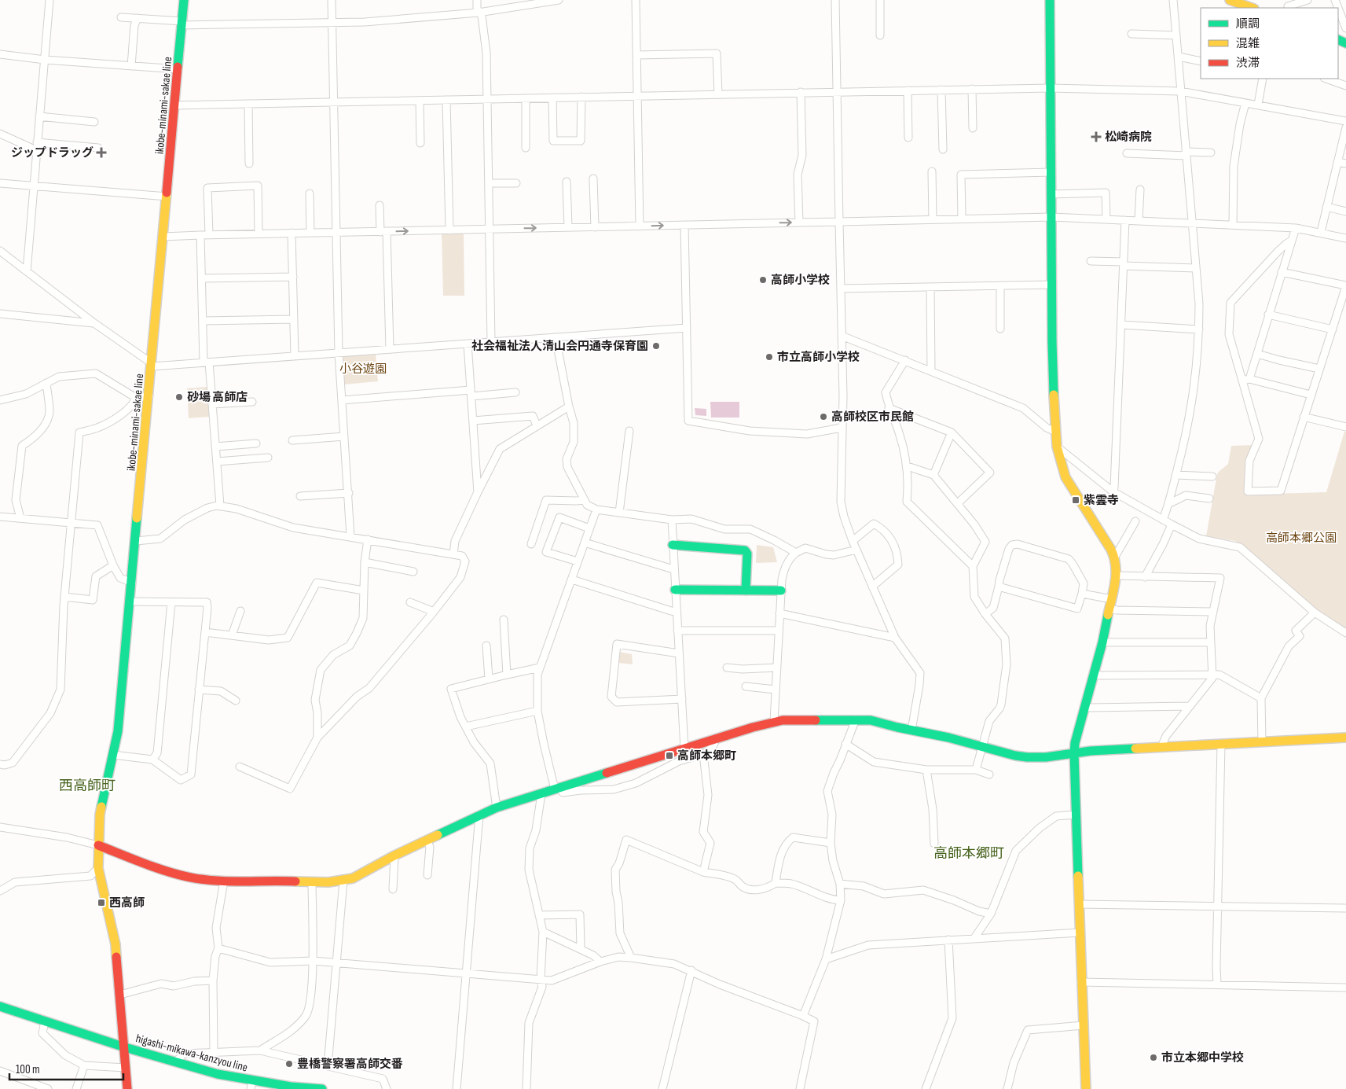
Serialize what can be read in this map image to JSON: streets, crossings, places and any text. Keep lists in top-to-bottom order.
{
  "streets": {
    "street": ["ikobe-minami-sakae line", "higashi-mikawa-kanzyou line"]
  },
  "crossings": [
    ["ikobe-minami-sakae line", "higashi-mikawa-kanzyou line"]
  ],
  "districts": ["西高師町", "高師本郷町"],
  "parks": ["小谷遊園", "高師本郷公園"],
  "places": {
    "health": ["松崎病院", "ジップドラッグ"],
    "other": [
      "高師小学校",
      "社会福祉法人清山会円通寺保育園",
      "市立高師小学校",
      "砂場 高師店",
      "高師校区市民館",
      "市立本郷中学校",
      "豊橋警察署高師交番"
    ],
    "transit": ["紫雲寺", "高師本郷町", "西高師"]
  },
  "legend": ["順調", "混雑", "渋滞"],
  "scale_bar": "100 m"
}
